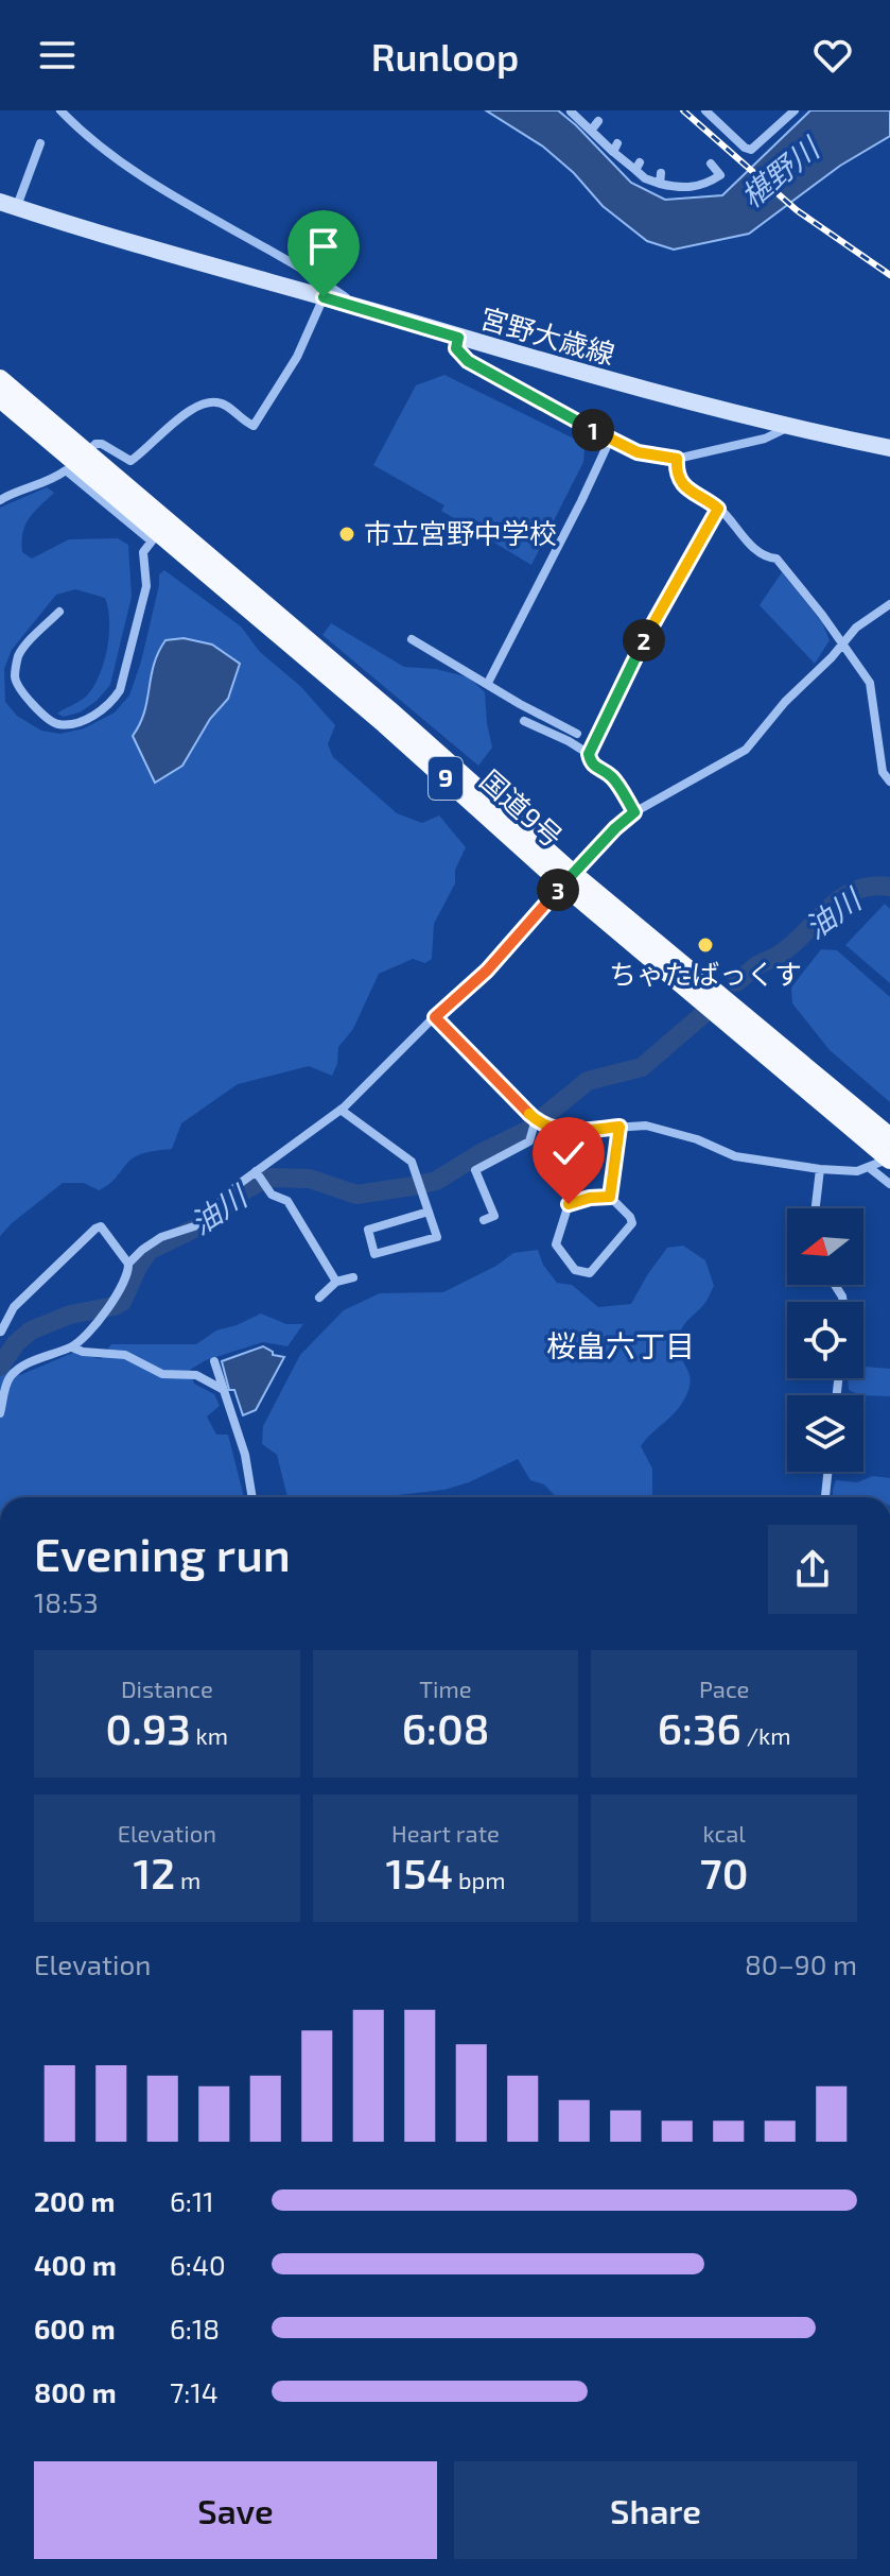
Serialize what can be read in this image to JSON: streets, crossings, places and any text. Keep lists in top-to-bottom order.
{
  "streets": {
    "highway": ["9", "国道9号"],
    "main road": ["宮野大歳線"]
  },
  "districts": ["桜畠六丁目"],
  "water": ["椹野川", "油川"],
  "places": ["市立宮野中学校", "ちゃたばっくす"],
  "north": "left",
  "page": {
    "header": "Runloop",
    "pins": ["1", "2", "3"],
    "heading": ["Evening run", "18:53"],
    "stats": [
      ["Distance", "0.93 km"],
      ["Time", "6:08"],
      ["Pace", "6:36 /km"],
      ["Elevation", "12 m"],
      ["Heart rate", "154 bpm"],
      ["kcal", "70"]
    ],
    "chart": ["Elevation", "80–90 m"],
    "list": [
      {
        "name": "200 m",
        "note": "6:11"
      },
      {
        "name": "400 m",
        "note": "6:40"
      },
      {
        "name": "600 m",
        "note": "6:18"
      },
      {
        "name": "800 m",
        "note": "7:14"
      }
    ],
    "buttons": ["Save", "Share"]
  }
}
